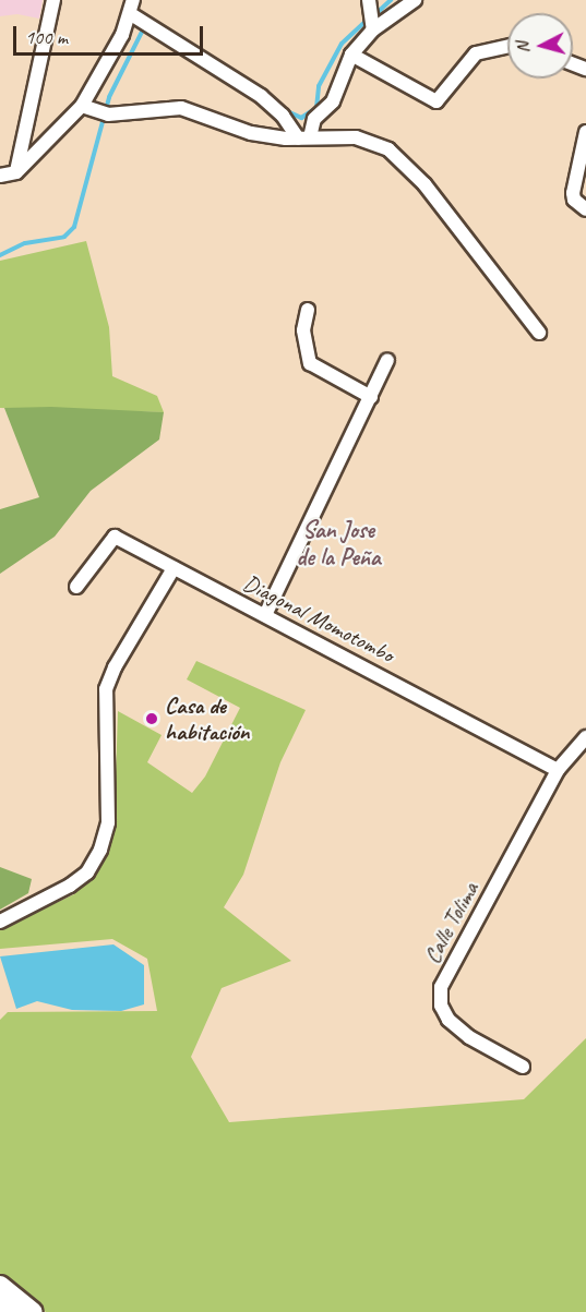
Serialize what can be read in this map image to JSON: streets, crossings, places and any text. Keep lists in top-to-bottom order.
{
  "streets": {
    "street": ["Diagonal Momotombo", "Calle Tolima"]
  },
  "crossings": [
    ["Diagonal Momotombo", "Calle Tolima"]
  ],
  "districts": ["San Jose de la Peña"],
  "places": ["Casa de habitación"],
  "scale_bar": "100 m",
  "north": "left"
}
